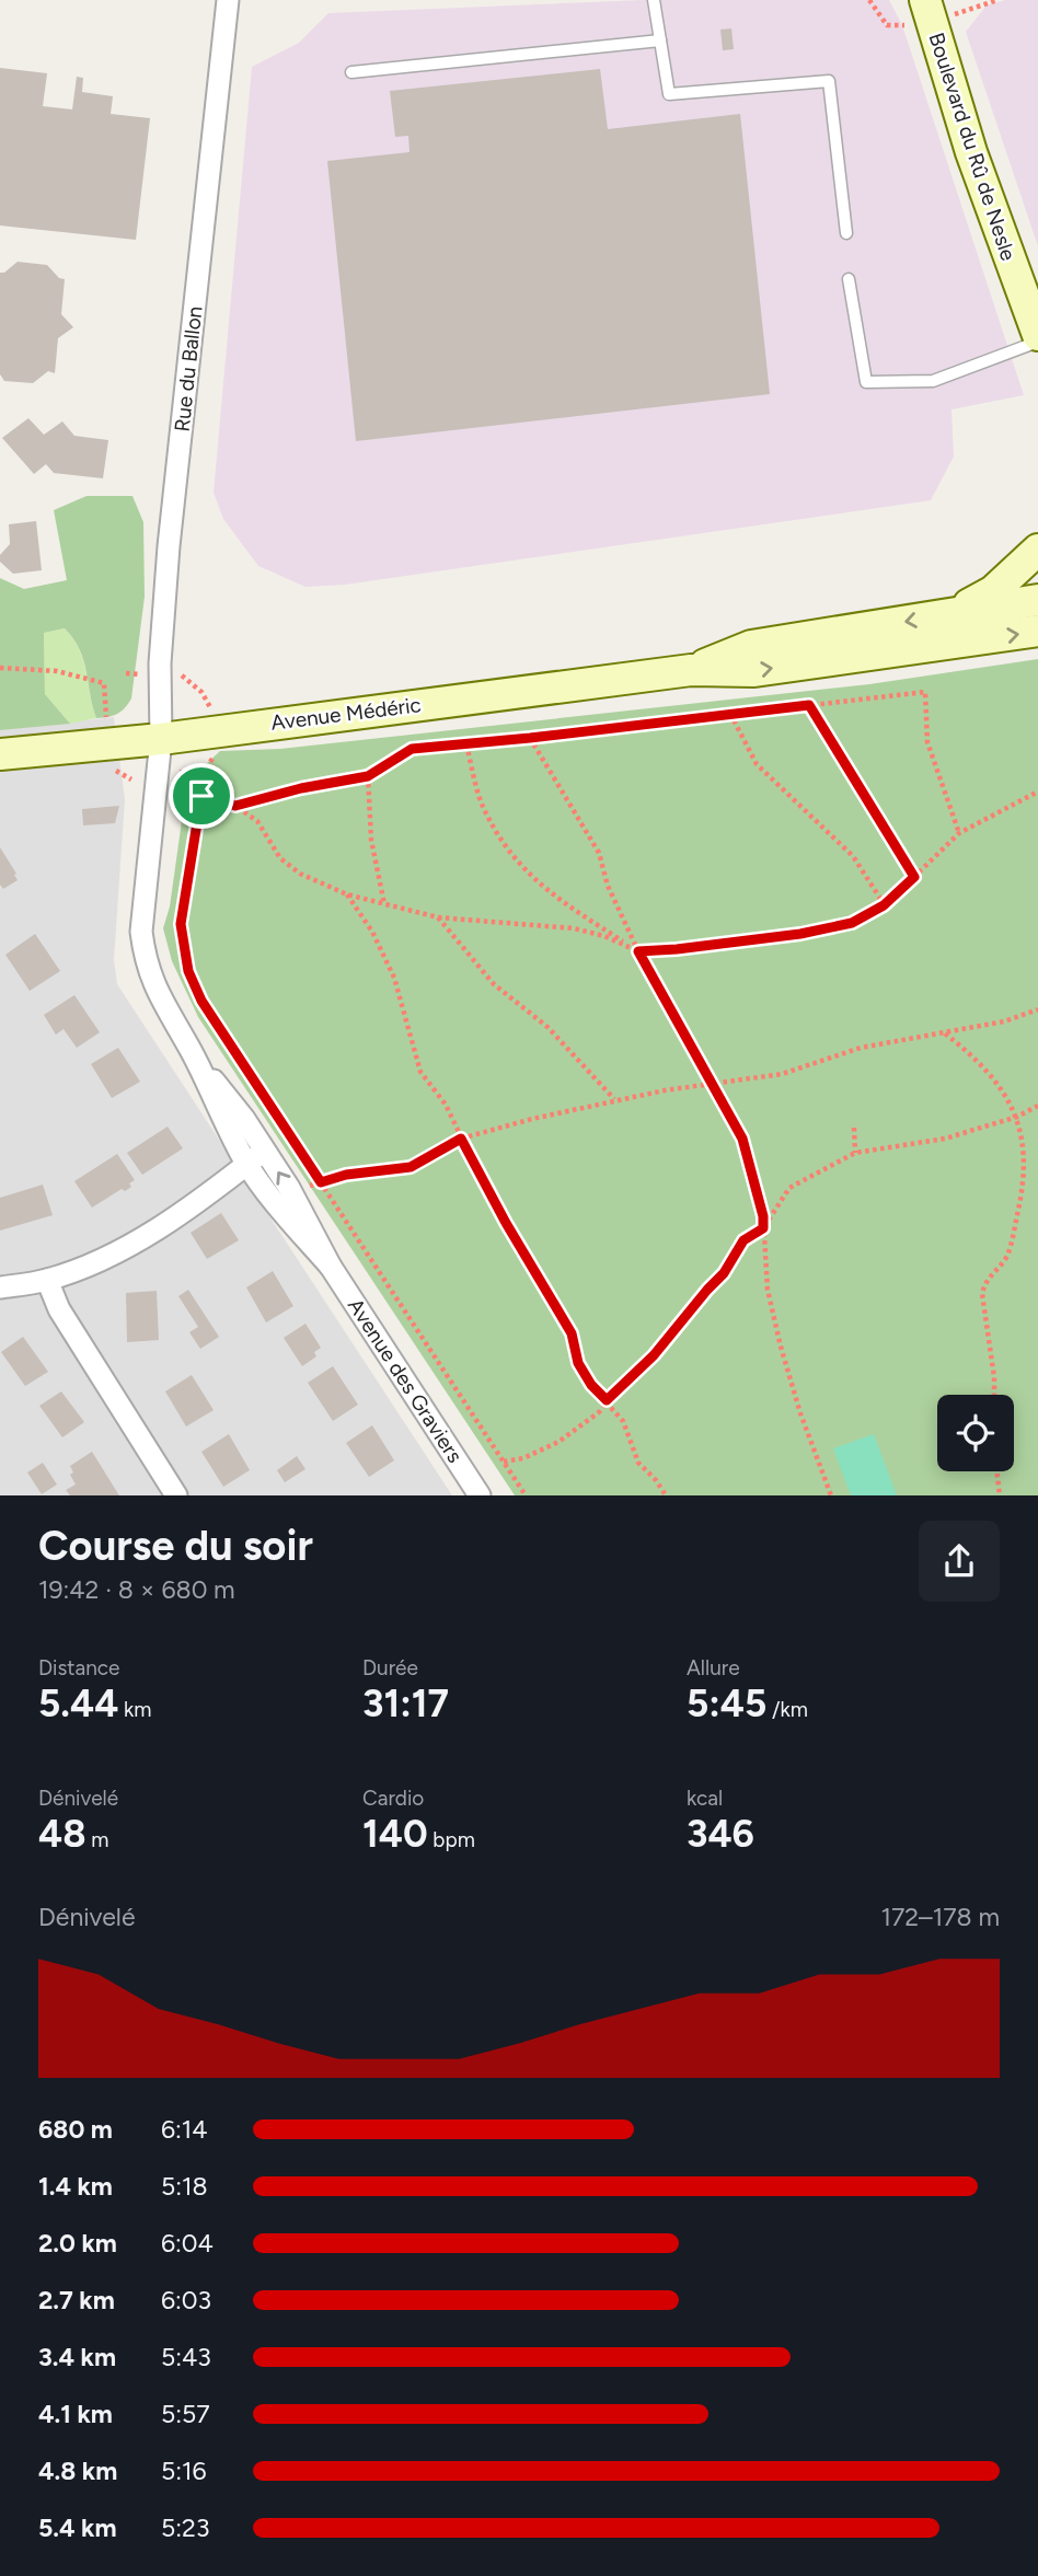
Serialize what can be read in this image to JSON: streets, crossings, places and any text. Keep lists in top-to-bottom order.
{
  "streets": {
    "main road": ["Boulevard du Rû de Nesle", "Avenue Médéric"],
    "street": ["Rue du Ballon", "Avenue des Graviers"]
  },
  "crossings": [
    ["Rue du Ballon", "Avenue Médéric"],
    ["Rue du Ballon", "Avenue des Graviers"],
    ["Avenue Médéric", "Avenue des Graviers"]
  ],
  "page": {
    "heading": ["Course du soir", "19:42 · 8 × 680 m"],
    "stats": [
      ["Distance", "5.44 km"],
      ["Durée", "31:17"],
      ["Allure", "5:45 /km"],
      ["Dénivelé", "48 m"],
      ["Cardio", "140 bpm"],
      ["kcal", "346"]
    ],
    "chart": ["Dénivelé", "172–178 m"],
    "list": [
      {
        "name": "680 m",
        "note": "6:14"
      },
      {
        "name": "1.4 km",
        "note": "5:18"
      },
      {
        "name": "2.0 km",
        "note": "6:04"
      },
      {
        "name": "2.7 km",
        "note": "6:03"
      },
      {
        "name": "3.4 km",
        "note": "5:43"
      },
      {
        "name": "4.1 km",
        "note": "5:57"
      },
      {
        "name": "4.8 km",
        "note": "5:16"
      },
      {
        "name": "5.4 km",
        "note": "5:23"
      }
    ]
  }
}
